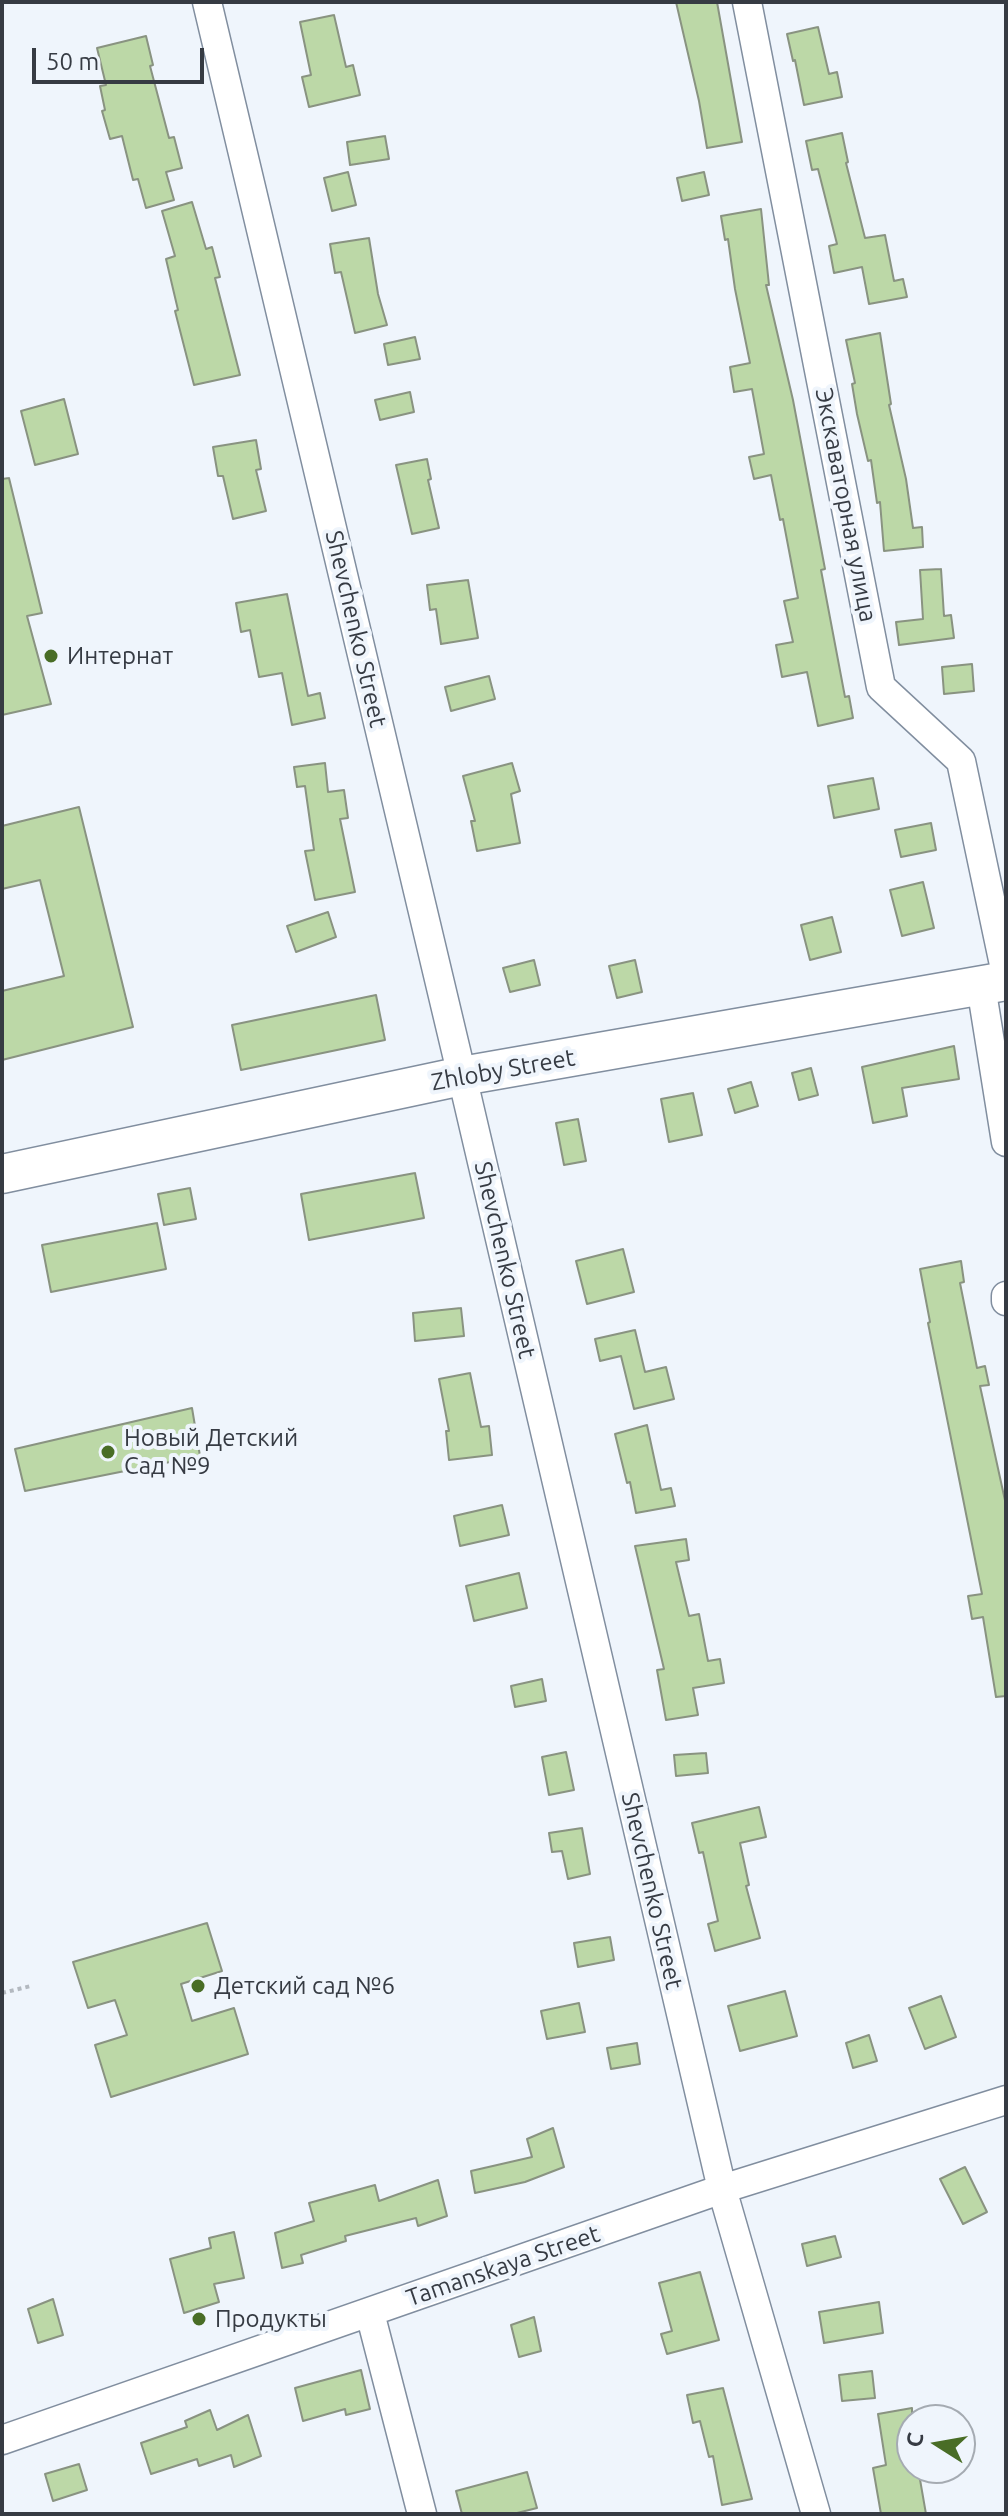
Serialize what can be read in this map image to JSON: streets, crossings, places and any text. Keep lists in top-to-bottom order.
{
  "streets": {
    "street": [
      "Экскаваторная улица",
      "Shevchenko Street",
      "Zhloby Street",
      "Tamanskaya Street"
    ]
  },
  "crossings": [
    ["Экскаваторная улица", "Zhloby Street"],
    ["Shevchenko Street", "Zhloby Street"],
    ["Shevchenko Street", "Tamanskaya Street"]
  ],
  "places": [
    "Интернат",
    "Новый Детский Сад №9",
    "Детский сад №6",
    "Продукты"
  ],
  "scale_bar": "50 m",
  "north": "left"
}
